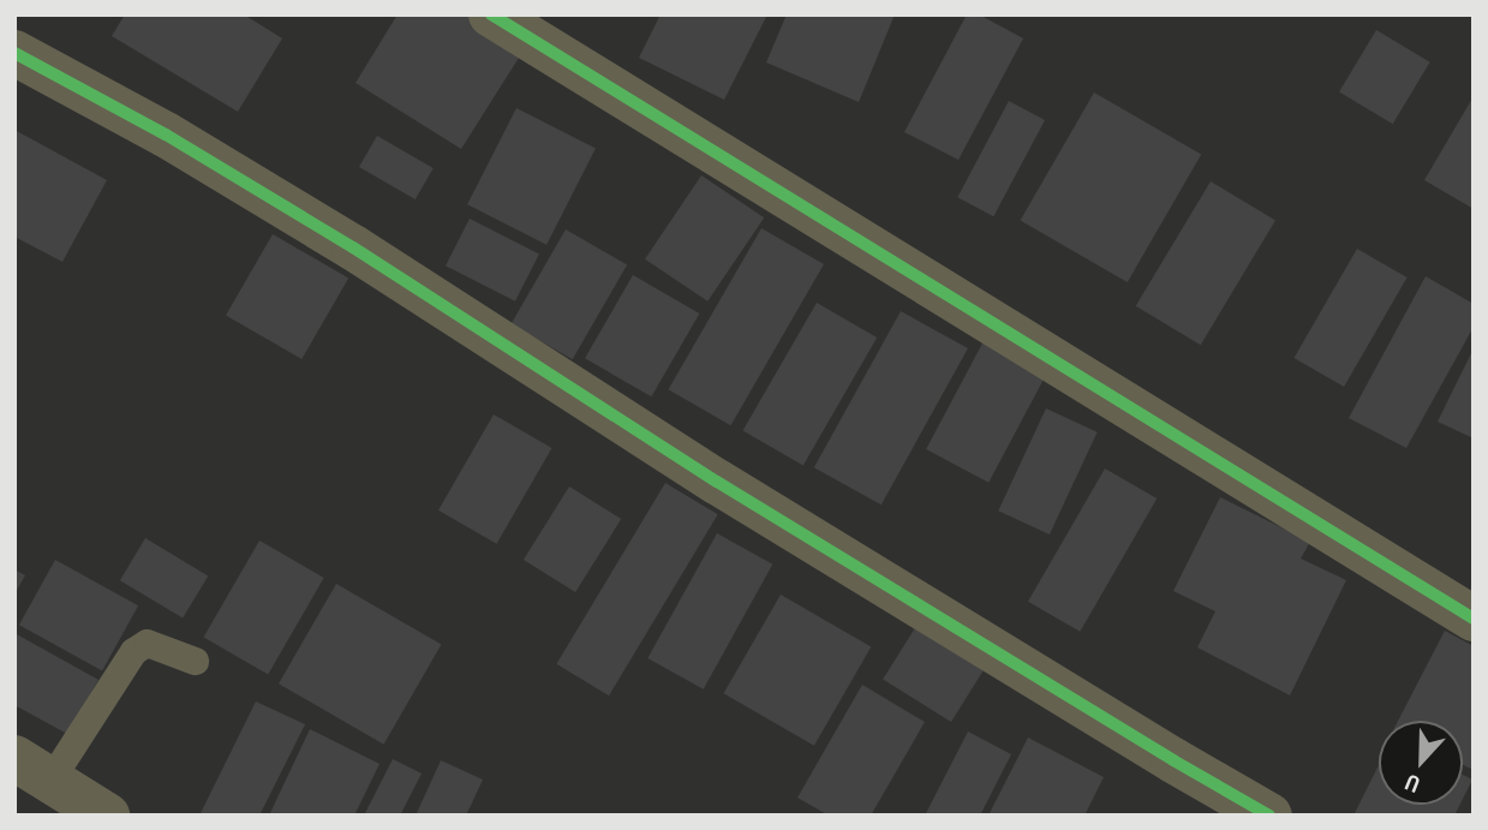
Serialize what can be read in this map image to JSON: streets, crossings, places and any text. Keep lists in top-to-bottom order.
{
  "north": "bottom"
}
